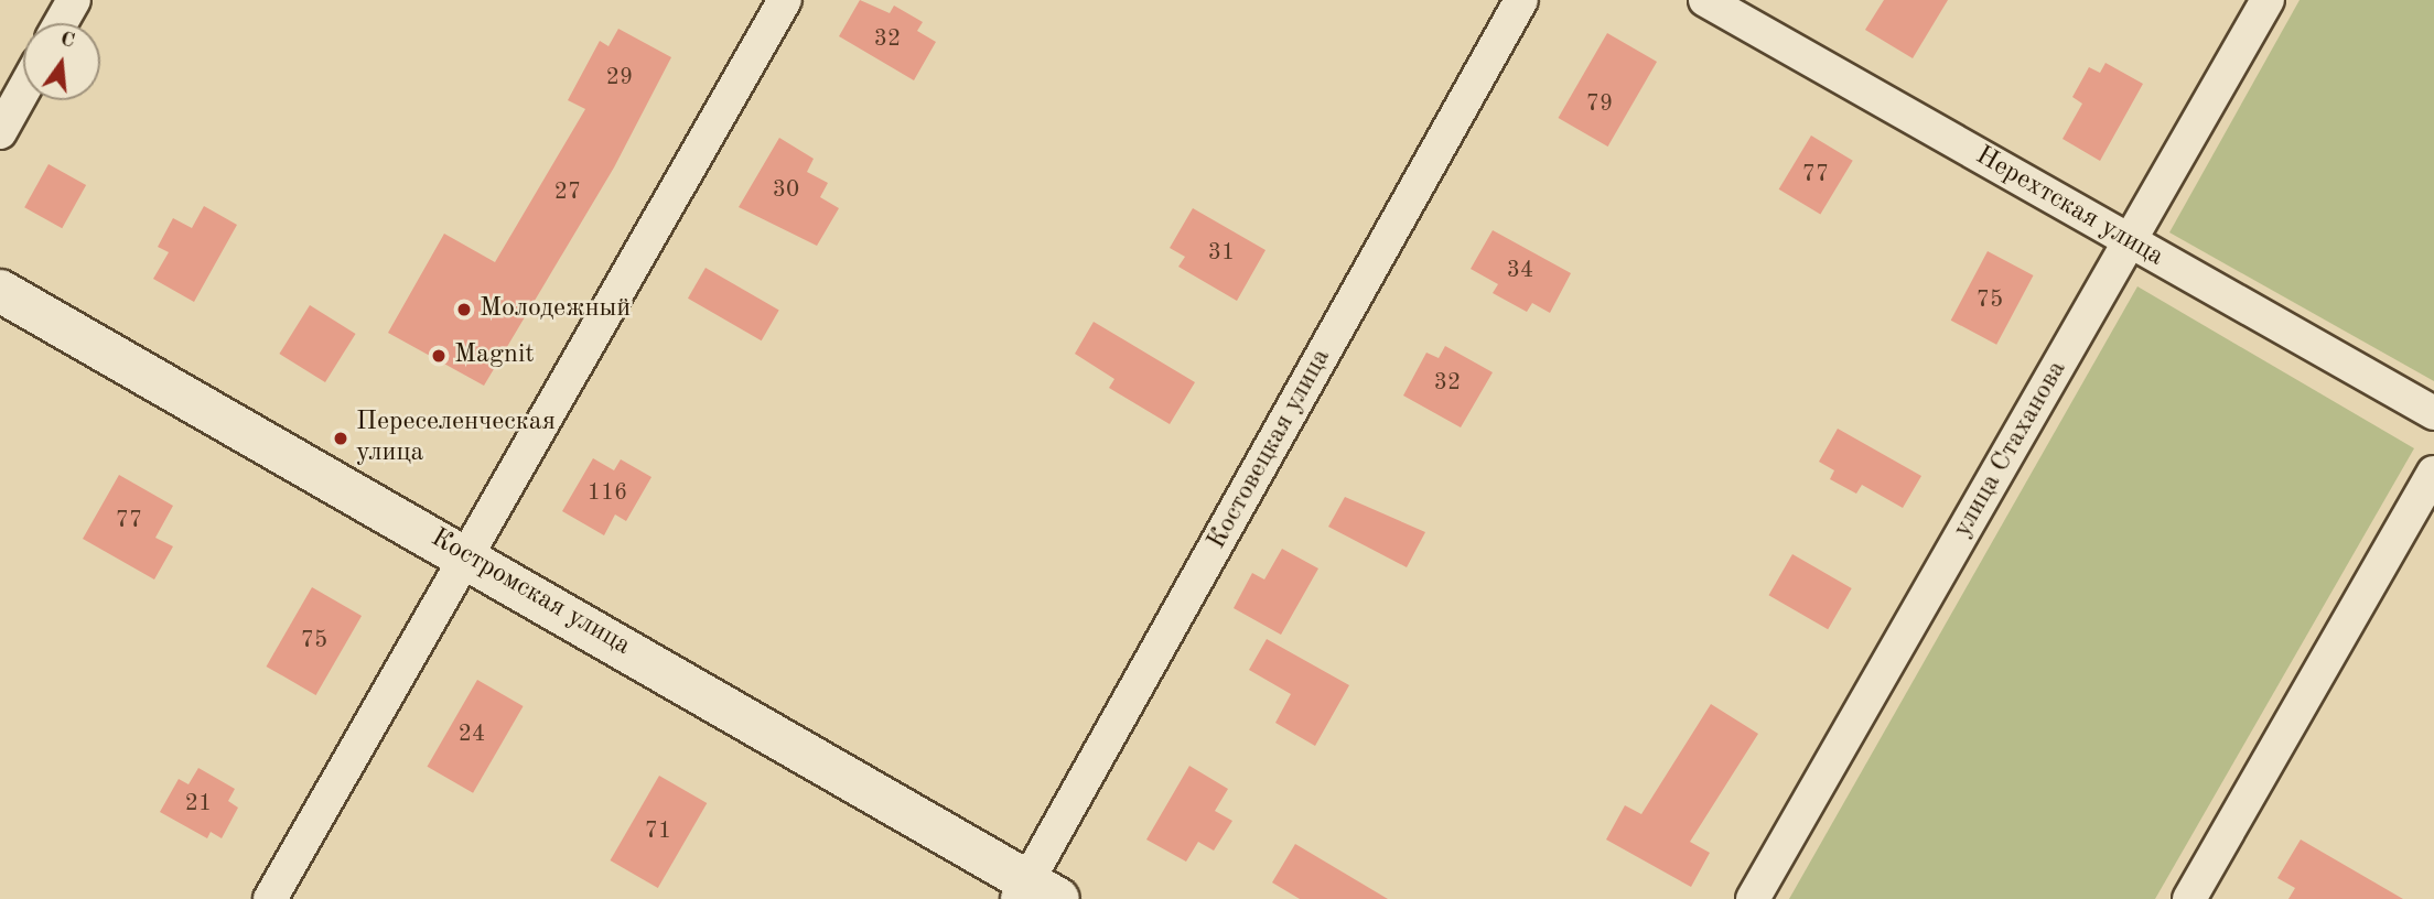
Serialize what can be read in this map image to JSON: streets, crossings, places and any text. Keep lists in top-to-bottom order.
{
  "streets": {
    "street": [
      "Нерехтская улица",
      "Костовецкая улица",
      "улица Стаханова",
      "Костромская улица"
    ]
  },
  "crossings": [
    ["Нерехтская улица", "улица Стаханова"],
    ["Костовецкая улица", "Костромская улица"]
  ],
  "places": ["Молодежный", "Magnit", "Переселенческая улица"],
  "house_numbers": [
    "32",
    "29",
    "79",
    "77",
    "30",
    "27",
    "31",
    "34",
    "75",
    "32",
    "116",
    "77",
    "75",
    "24",
    "21",
    "71"
  ],
  "north": "top"
}
